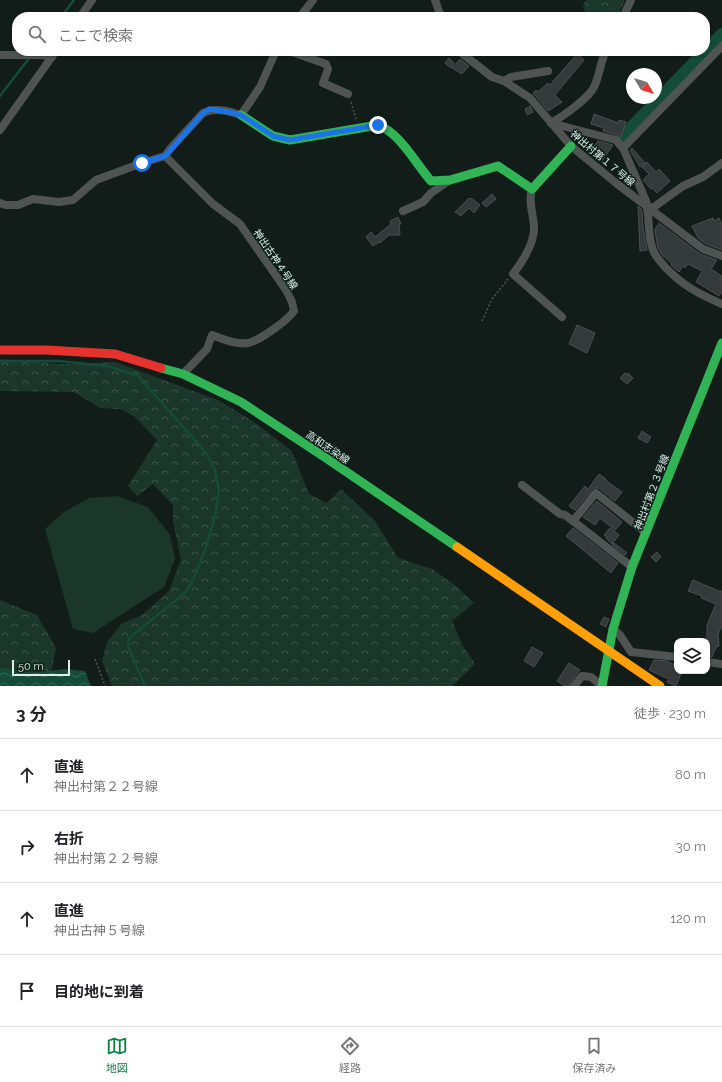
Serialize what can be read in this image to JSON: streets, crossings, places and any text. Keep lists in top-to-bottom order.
{
  "streets": {
    "street": [
      "神出村第１７号線",
      "神出古神４号線",
      "高和志染線",
      "神出村第２３号線"
    ]
  },
  "crossings": [
    ["神出古神４号線", "高和志染線"],
    ["高和志染線", "神出村第２３号線"]
  ],
  "scale_bar": "50 m",
  "north": "bottom right",
  "page": {
    "search": "ここで検索",
    "scale": "50 m",
    "heading": ["3 分", "徒歩 · 230 m"],
    "list": [
      ["直進", "神出村第２２号線", "80 m"],
      ["右折", "神出村第２２号線", "30 m"],
      ["直進", "神出古神５号線", "120 m"],
      "目的地に到着"
    ],
    "nav": ["地図", "経路", "保存済み"]
  }
}
